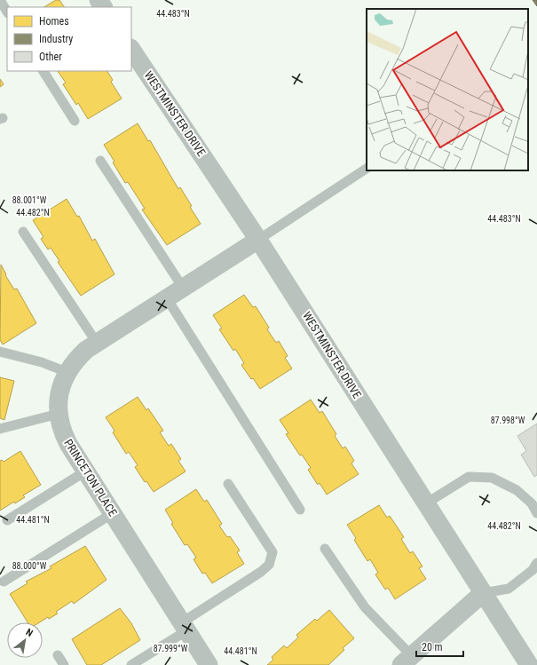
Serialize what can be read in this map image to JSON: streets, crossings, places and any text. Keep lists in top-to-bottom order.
{
  "streets": {
    "street": ["WESTMINSTER DRIVE", "PRINCETON PLACE"]
  },
  "crossings": [
    ["WESTMINSTER DRIVE", "PRINCETON PLACE"]
  ],
  "legend": ["Homes", "Industry", "Other"],
  "scale_bar": "20 m",
  "north": "top right",
  "coordinates": [
    "44.483°N",
    "88.001°W",
    "44.482°N",
    "87.998°W",
    "44.481°N",
    "88.000°W",
    "87.999°W"
  ]
}
